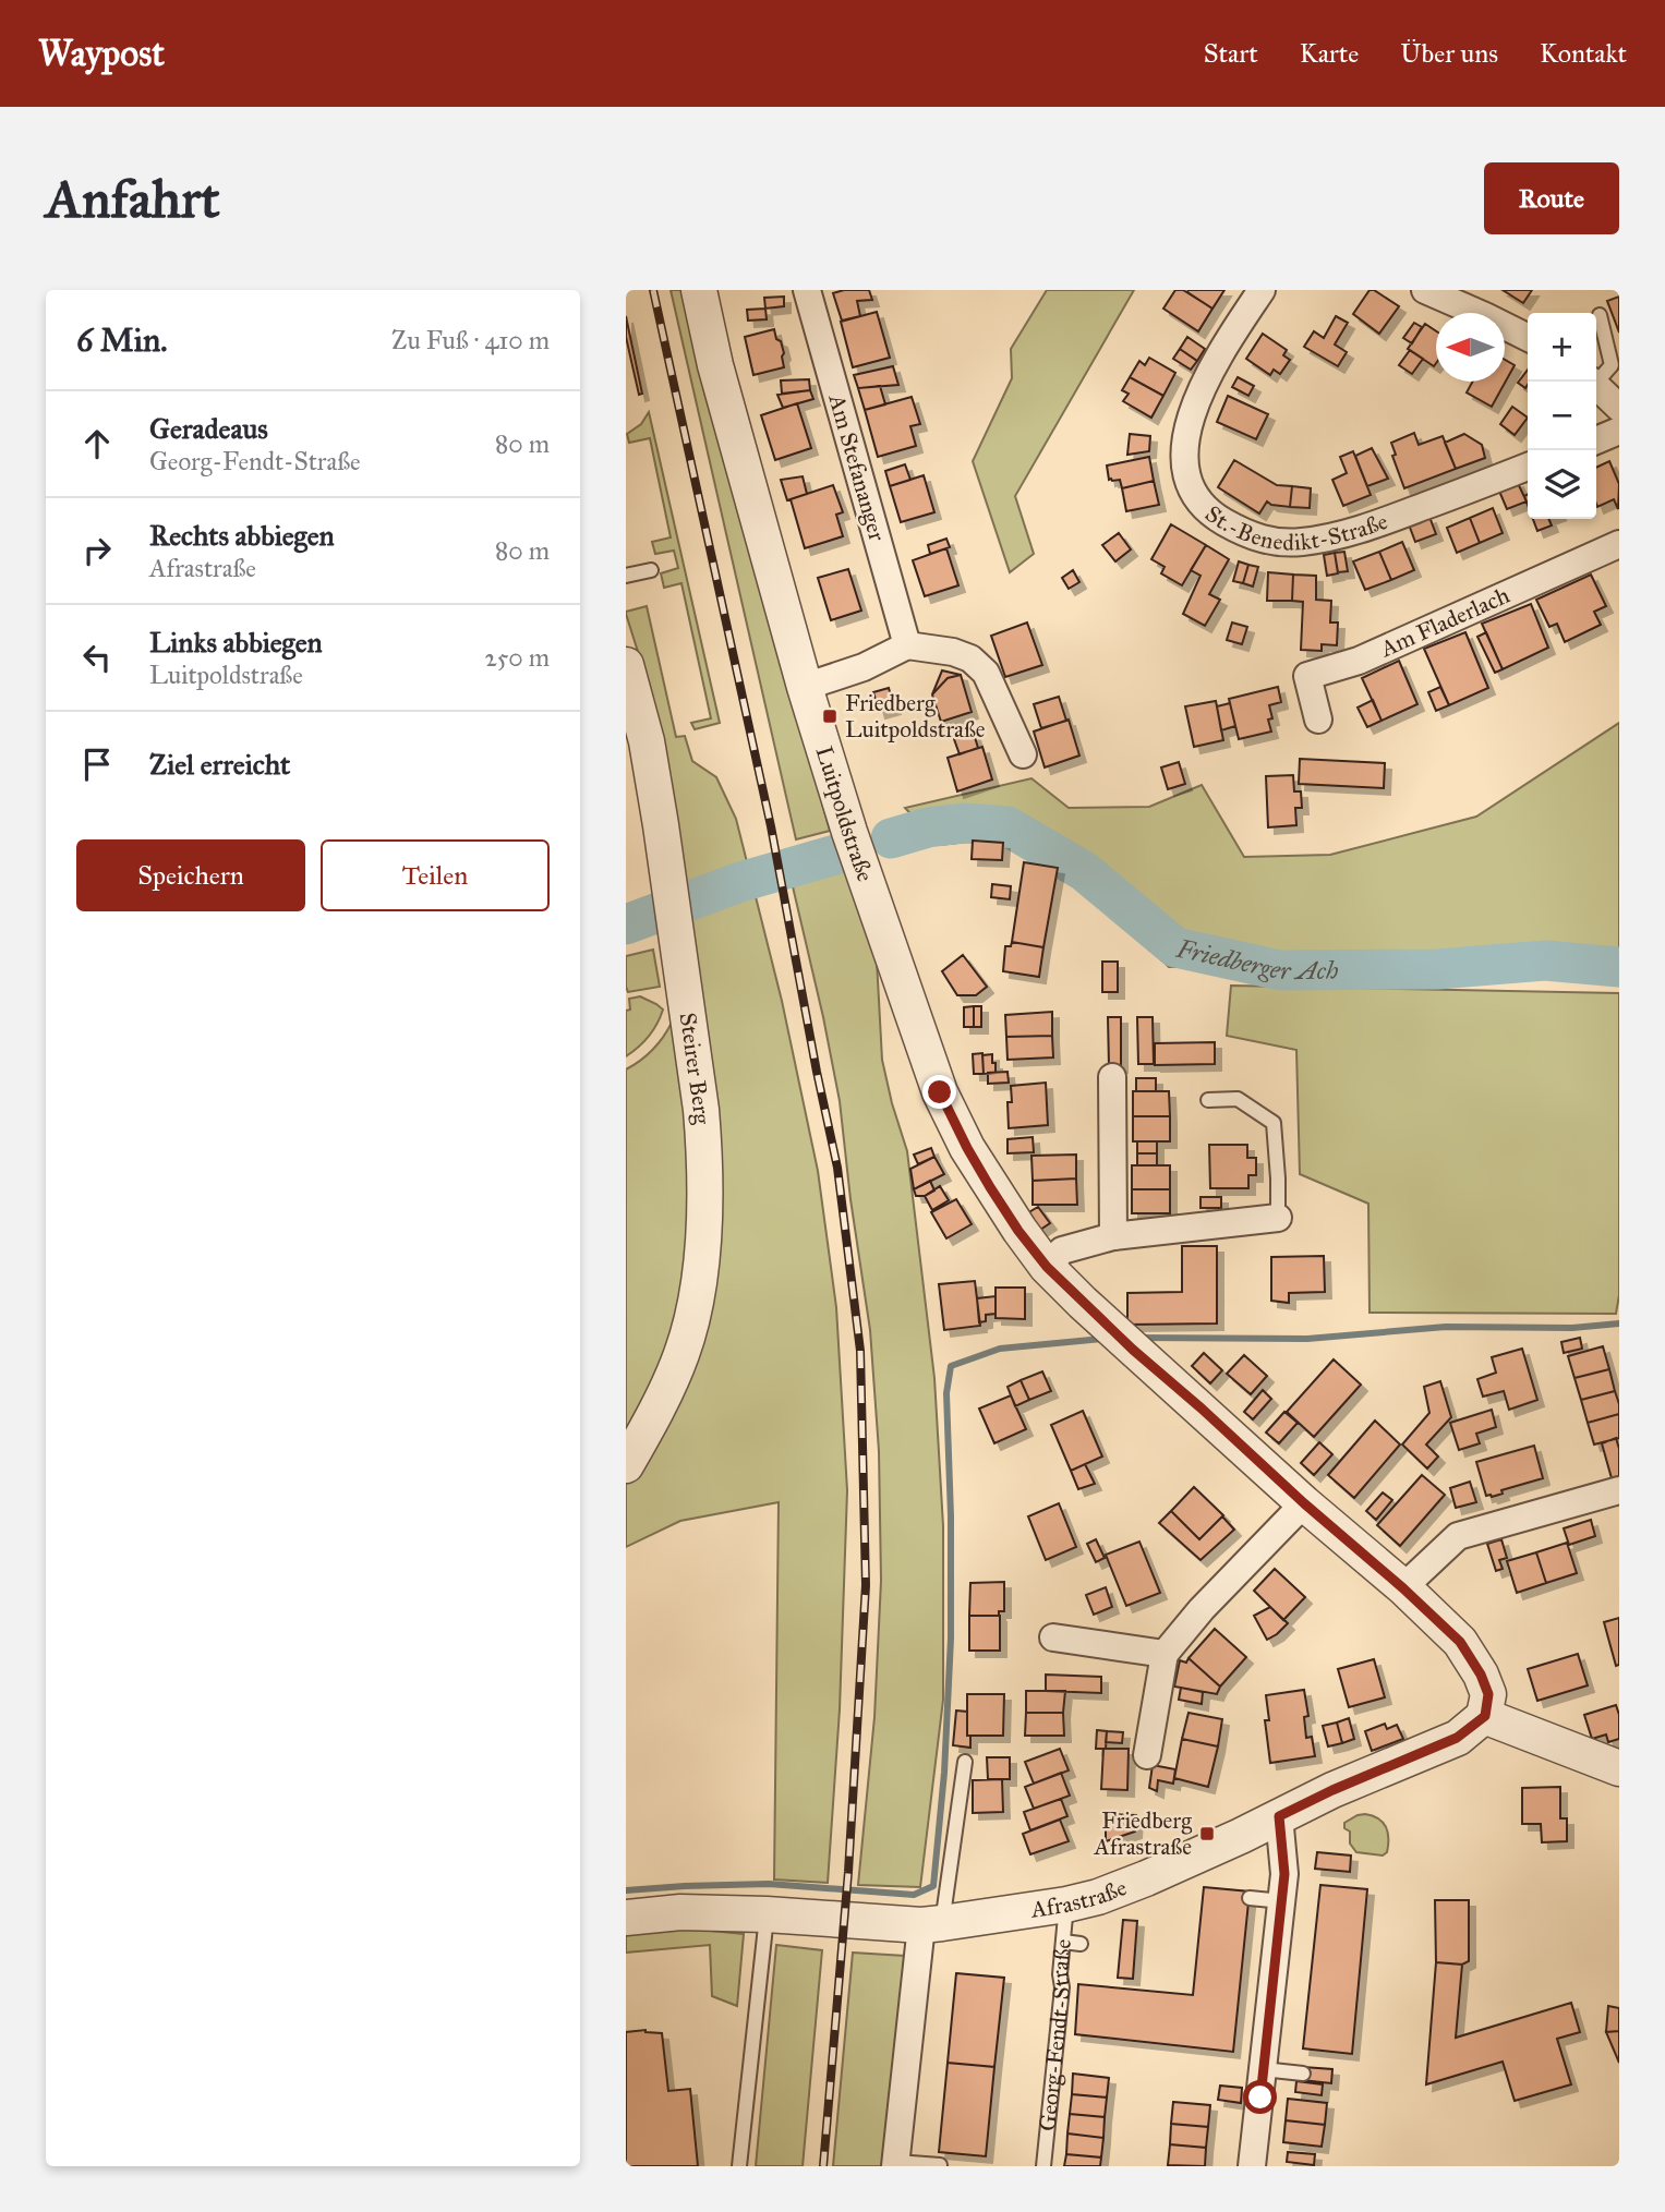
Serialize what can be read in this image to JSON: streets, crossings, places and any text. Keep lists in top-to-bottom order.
{
  "streets": {
    "street": [
      "Am Stefananger",
      "St.-Benedikt-Straße",
      "Am Fladerlach",
      "Luitpoldstraße",
      "Steirer Berg",
      "Afrastraße"
    ],
    "lane": ["Georg-Fendt-Straße"]
  },
  "crossings": [
    ["Luitpoldstraße", "Afrastraße"],
    ["Afrastraße", "Georg-Fendt-Straße"]
  ],
  "water": ["Friedberger Ach"],
  "places": {
    "transit": ["Friedberg Luitpoldstraße", "Friedberg Afrastraße"]
  },
  "north": "left",
  "page": {
    "header": "Waypost",
    "nav": [
      "Start",
      "Karte",
      "Über uns",
      "Kontakt"
    ],
    "buttons": [
      "Route",
      ["Speichern", "Teilen"]
    ],
    "title": "Anfahrt",
    "heading": ["6 Min.", "Zu Fuß · 410 m"],
    "map_buttons": ["+", "−"],
    "list": [
      ["Geradeaus", "Georg-Fendt-Straße", "80 m"],
      ["Rechts abbiegen", "Afrastraße", "80 m"],
      ["Links abbiegen", "Luitpoldstraße", "250 m"],
      "Ziel erreicht"
    ]
  }
}
